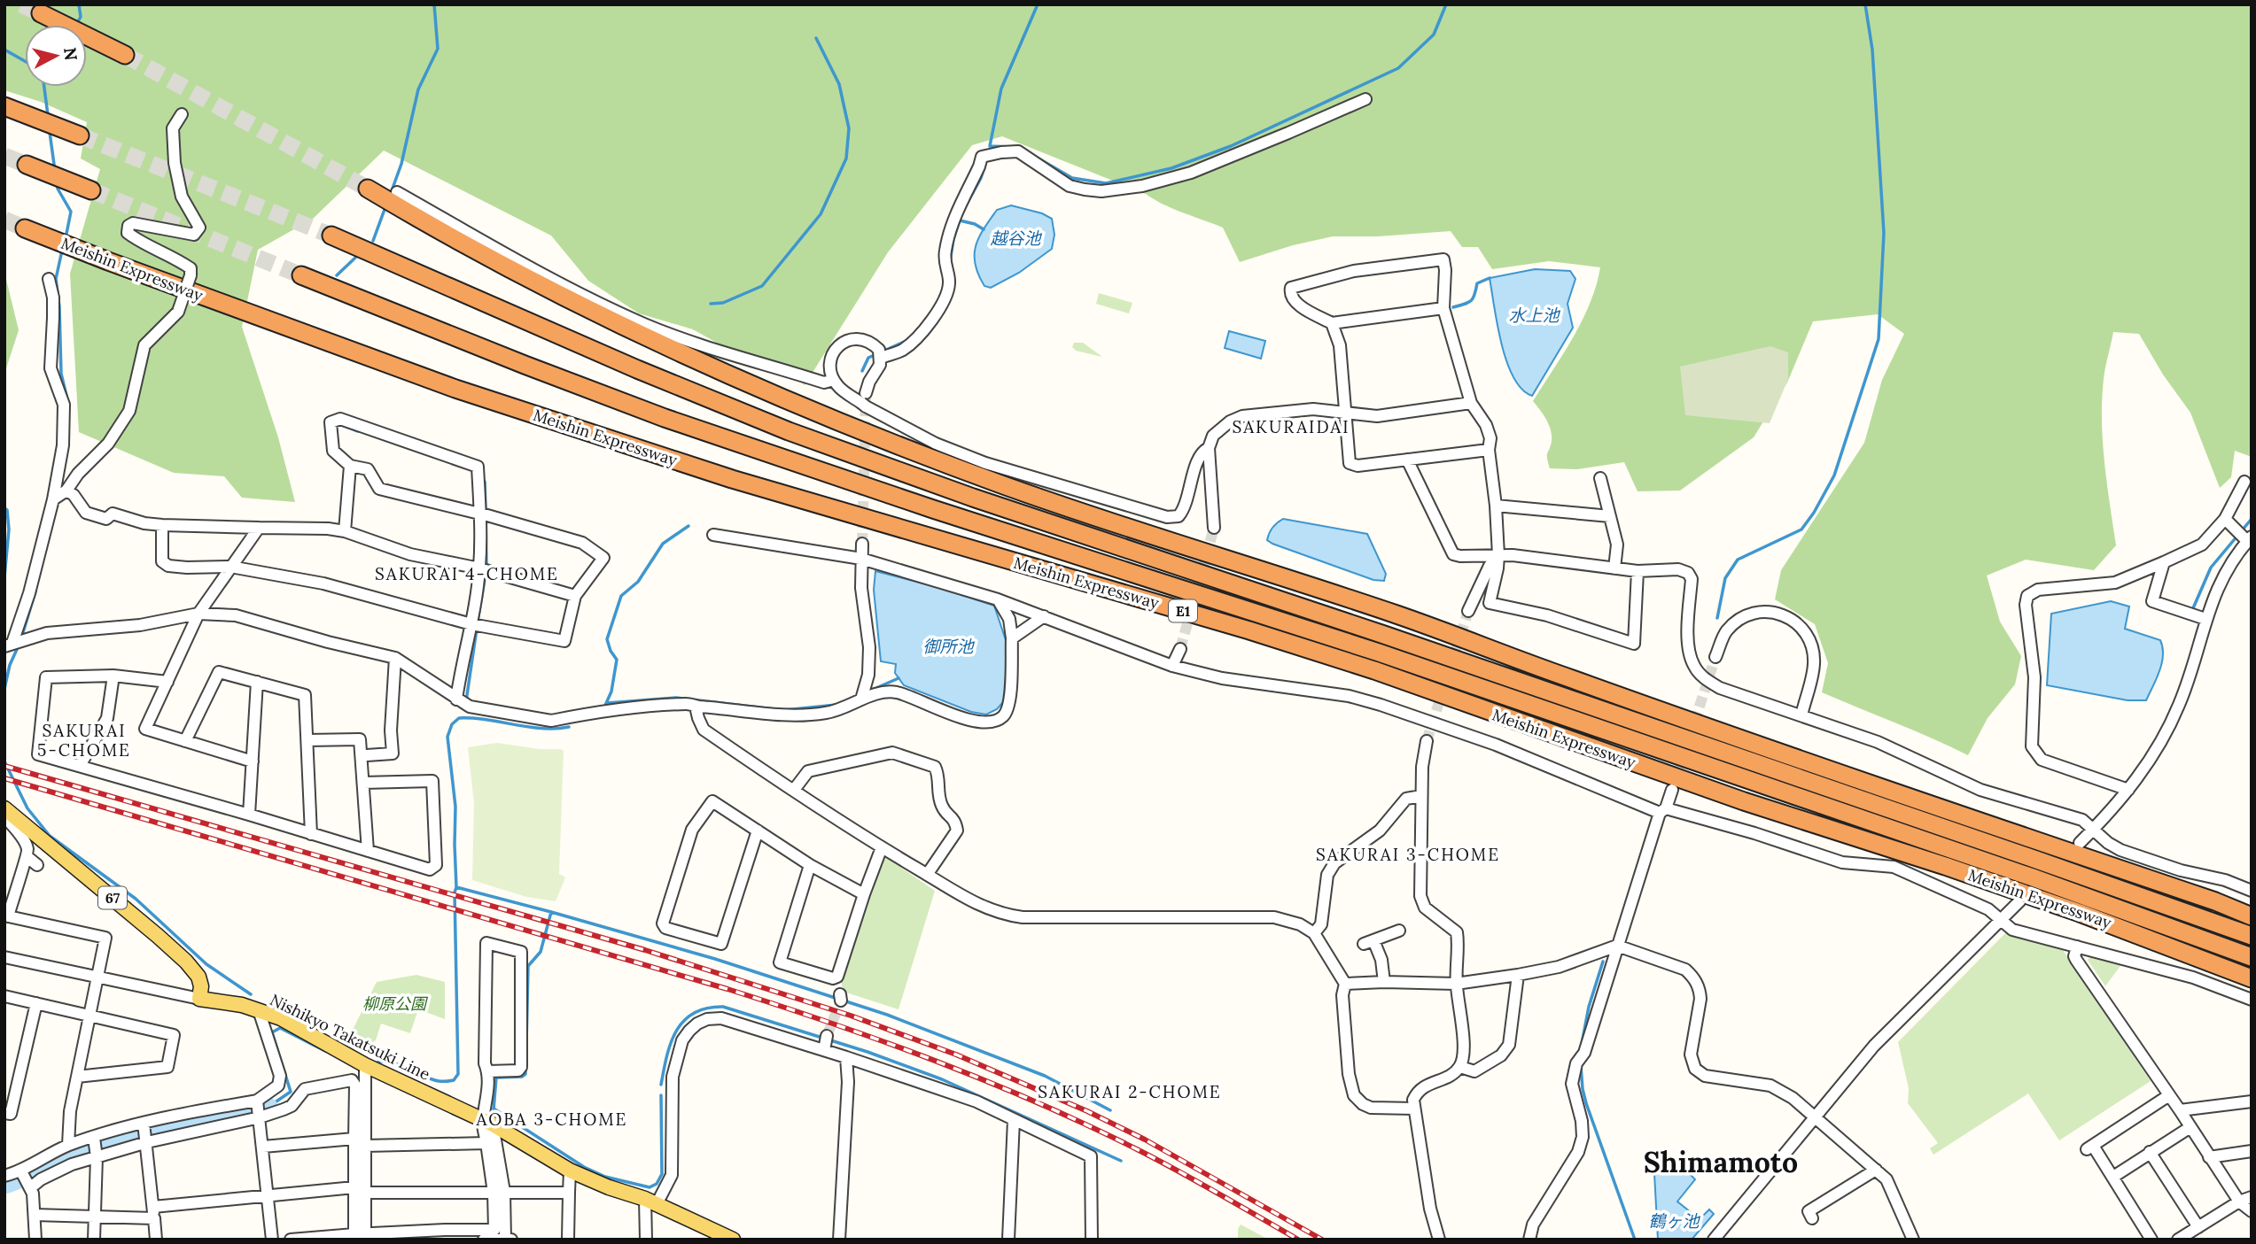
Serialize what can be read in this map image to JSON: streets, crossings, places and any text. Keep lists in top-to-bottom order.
{
  "streets": {
    "highway": ["Meishin Expressway", "E1"],
    "main road": ["67", "Nishikyo Takatsuki Line"]
  },
  "crossings": [
    ["67", "Nishikyo Takatsuki Line"]
  ],
  "districts": [
    "SAKURAIDAI",
    "SAKURAI 4-CHOME",
    "SAKURAI 5-CHOME",
    "SAKURAI 3-CHOME",
    "SAKURAI 2-CHOME",
    "AOBA 3-CHOME",
    "Shimamoto"
  ],
  "water": [
    "越谷池",
    "水上池",
    "御所池",
    "鶴ヶ池"
  ],
  "parks": ["柳原公園"],
  "north": "right"
}
